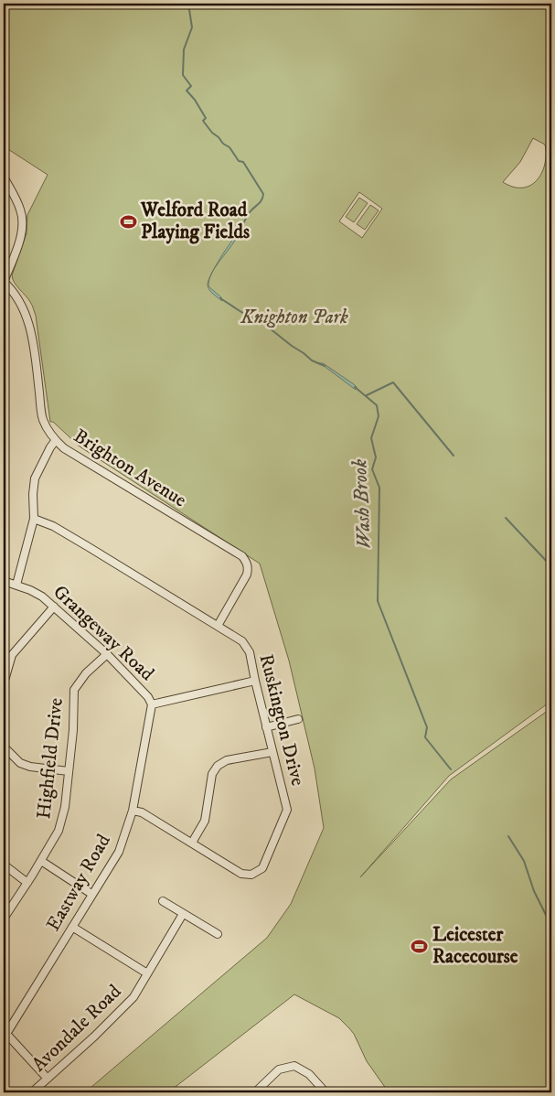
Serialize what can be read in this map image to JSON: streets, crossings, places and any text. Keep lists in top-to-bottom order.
{
  "streets": {
    "street": [
      "Brighton Avenue",
      "Grangeway Road",
      "Ruskington Drive",
      "Highfield Drive",
      "Eastway Road",
      "Avondale Road"
    ]
  },
  "crossings": [
    ["Brighton Avenue", "Ruskington Drive"],
    ["Grangeway Road", "Highfield Drive"],
    ["Grangeway Road", "Eastway Road"],
    ["Ruskington Drive", "Eastway Road"]
  ],
  "water": ["Wash Brook"],
  "parks": ["Knighton Park"],
  "places": {
    "sports": ["Welford Road Playing Fields", "Leicester Racecourse"]
  }
}
